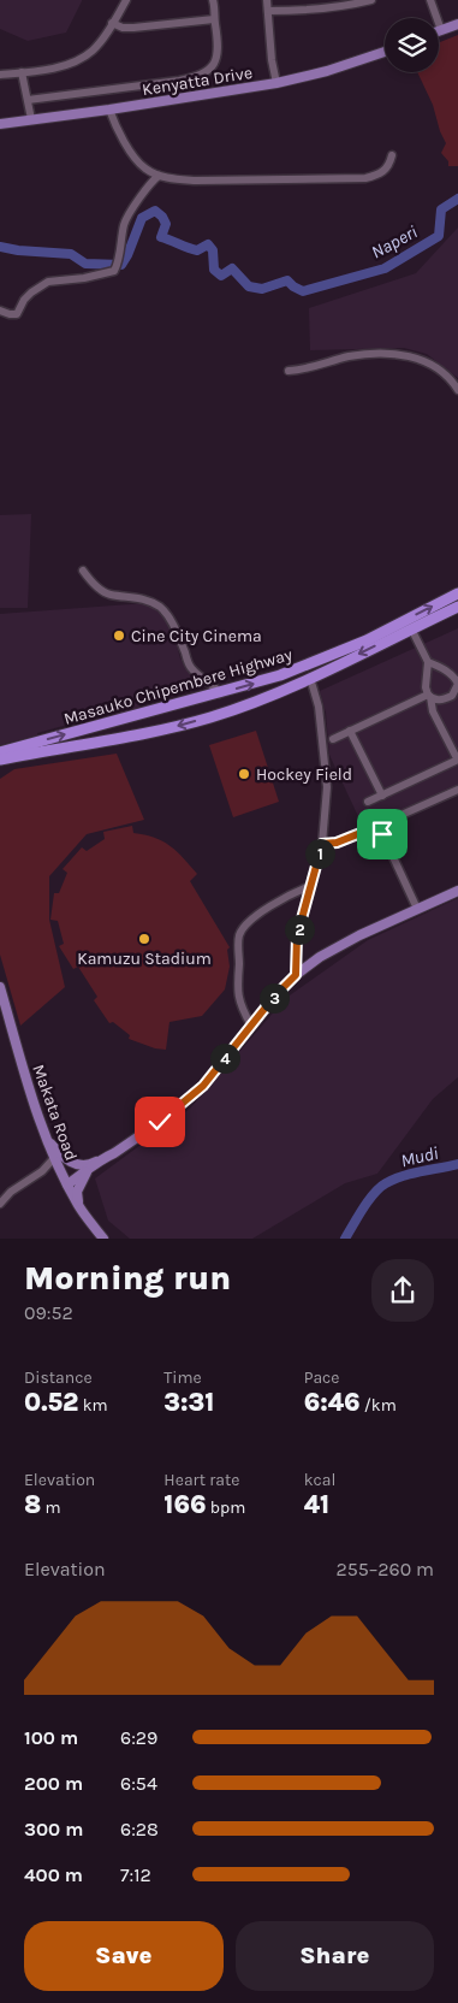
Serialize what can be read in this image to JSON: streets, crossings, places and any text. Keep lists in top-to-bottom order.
{
  "streets": {
    "highway": ["Masauko Chipembere Highway"],
    "main road": ["Kenyatta Drive", "Makata Road"]
  },
  "water": ["Naperi", "Mudi"],
  "places": ["Cine City Cinema", "Hockey Field", "Kamuzu Stadium"],
  "page": {
    "pins": [
      "1",
      "2",
      "3",
      "4"
    ],
    "heading": ["Morning run", "09:52"],
    "stats": [
      ["Distance", "0.52 km"],
      ["Time", "3:31"],
      ["Pace", "6:46 /km"],
      ["Elevation", "8 m"],
      ["Heart rate", "166 bpm"],
      ["kcal", "41"]
    ],
    "chart": ["Elevation", "255–260 m"],
    "list": [
      {
        "name": "100 m",
        "note": "6:29"
      },
      {
        "name": "200 m",
        "note": "6:54"
      },
      {
        "name": "300 m",
        "note": "6:28"
      },
      {
        "name": "400 m",
        "note": "7:12"
      }
    ],
    "buttons": ["Save", "Share"]
  }
}
